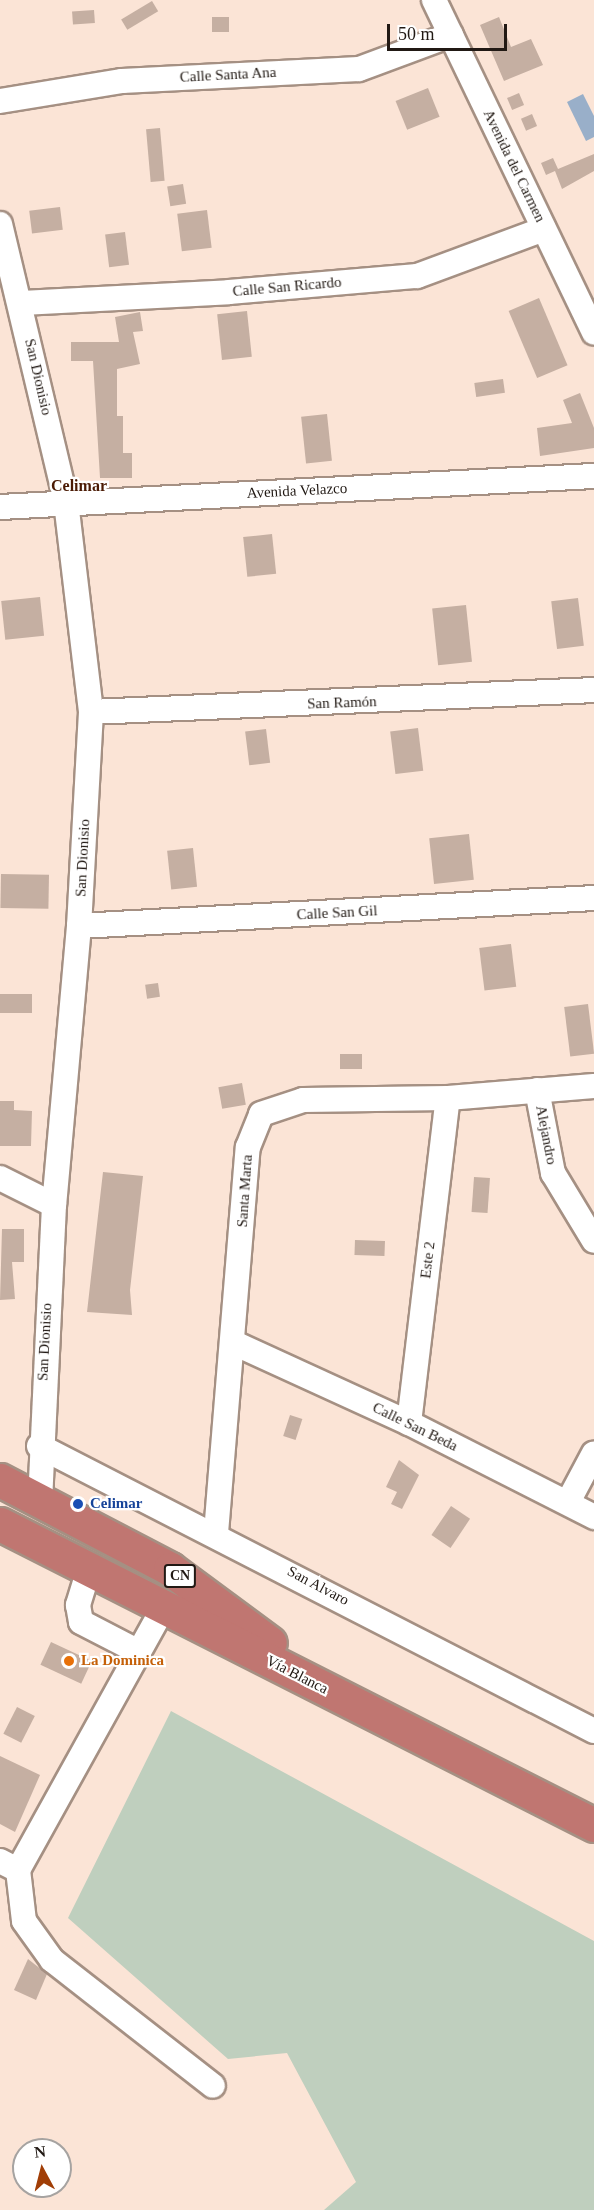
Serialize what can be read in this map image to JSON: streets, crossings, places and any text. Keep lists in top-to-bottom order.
{
  "streets": {
    "highway": ["CN", "Vía Blanca"],
    "street": [
      "Calle Santa Ana",
      "Avenida del Carmen",
      "Calle San Ricardo",
      "San Dionisio",
      "Avenida Velazco",
      "San Ramón",
      "Calle San Gil",
      "Alejandro",
      "Santa Marta",
      "Este 2",
      "Calle San Beda",
      "San Alvaro"
    ]
  },
  "crossings": [
    ["Calle Santa Ana", "Avenida del Carmen"],
    ["Avenida del Carmen", "Calle San Ricardo"],
    ["Calle San Ricardo", "San Dionisio"],
    ["San Dionisio", "Avenida Velazco"],
    ["San Dionisio", "San Ramón"],
    ["San Dionisio", "Calle San Gil"],
    ["San Dionisio", "CN"],
    ["San Dionisio", "San Alvaro"],
    ["Alejandro", "Santa Marta"],
    ["Santa Marta", "Este 2"],
    ["Santa Marta", "Calle San Beda"],
    ["Santa Marta", "San Alvaro"],
    ["Este 2", "Calle San Beda"],
    ["CN", "Vía Blanca"]
  ],
  "districts": ["Celimar"],
  "places": ["Celimar", "La Dominica"],
  "scale_bar": "50 m",
  "north": "top"
}
